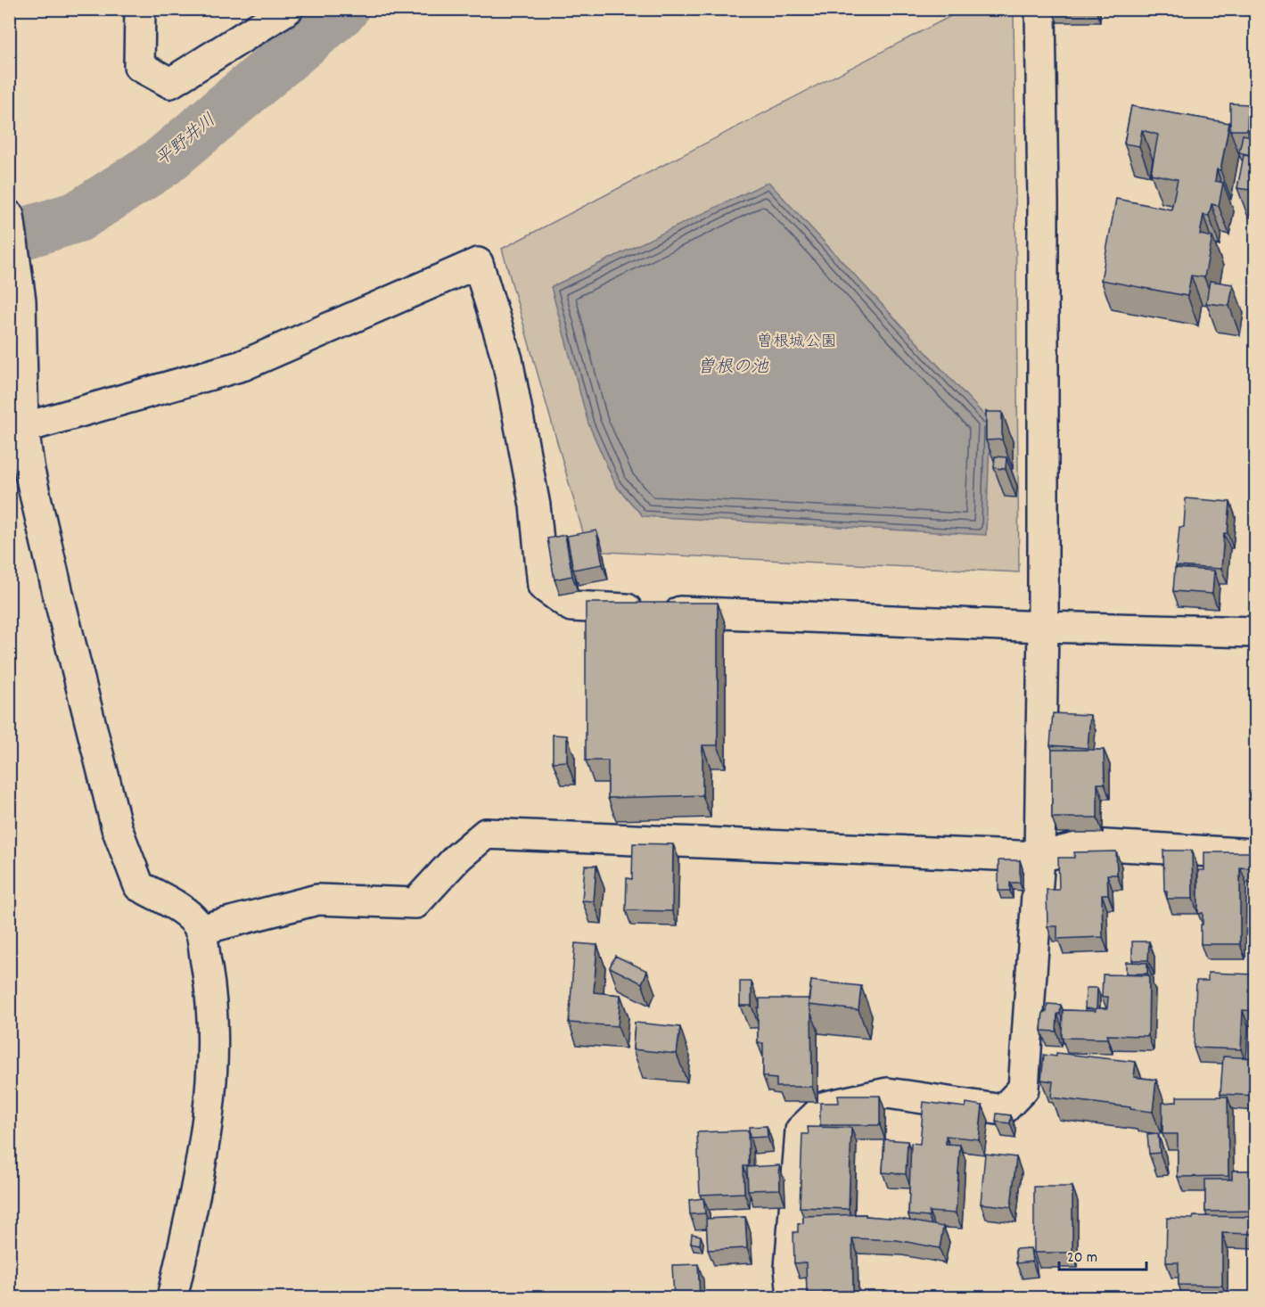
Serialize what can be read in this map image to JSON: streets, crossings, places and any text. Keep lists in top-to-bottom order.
{
  "water": ["平野井川", "曽根の池"],
  "parks": ["曽根城公園"],
  "scale_bar": "20 m"
}
